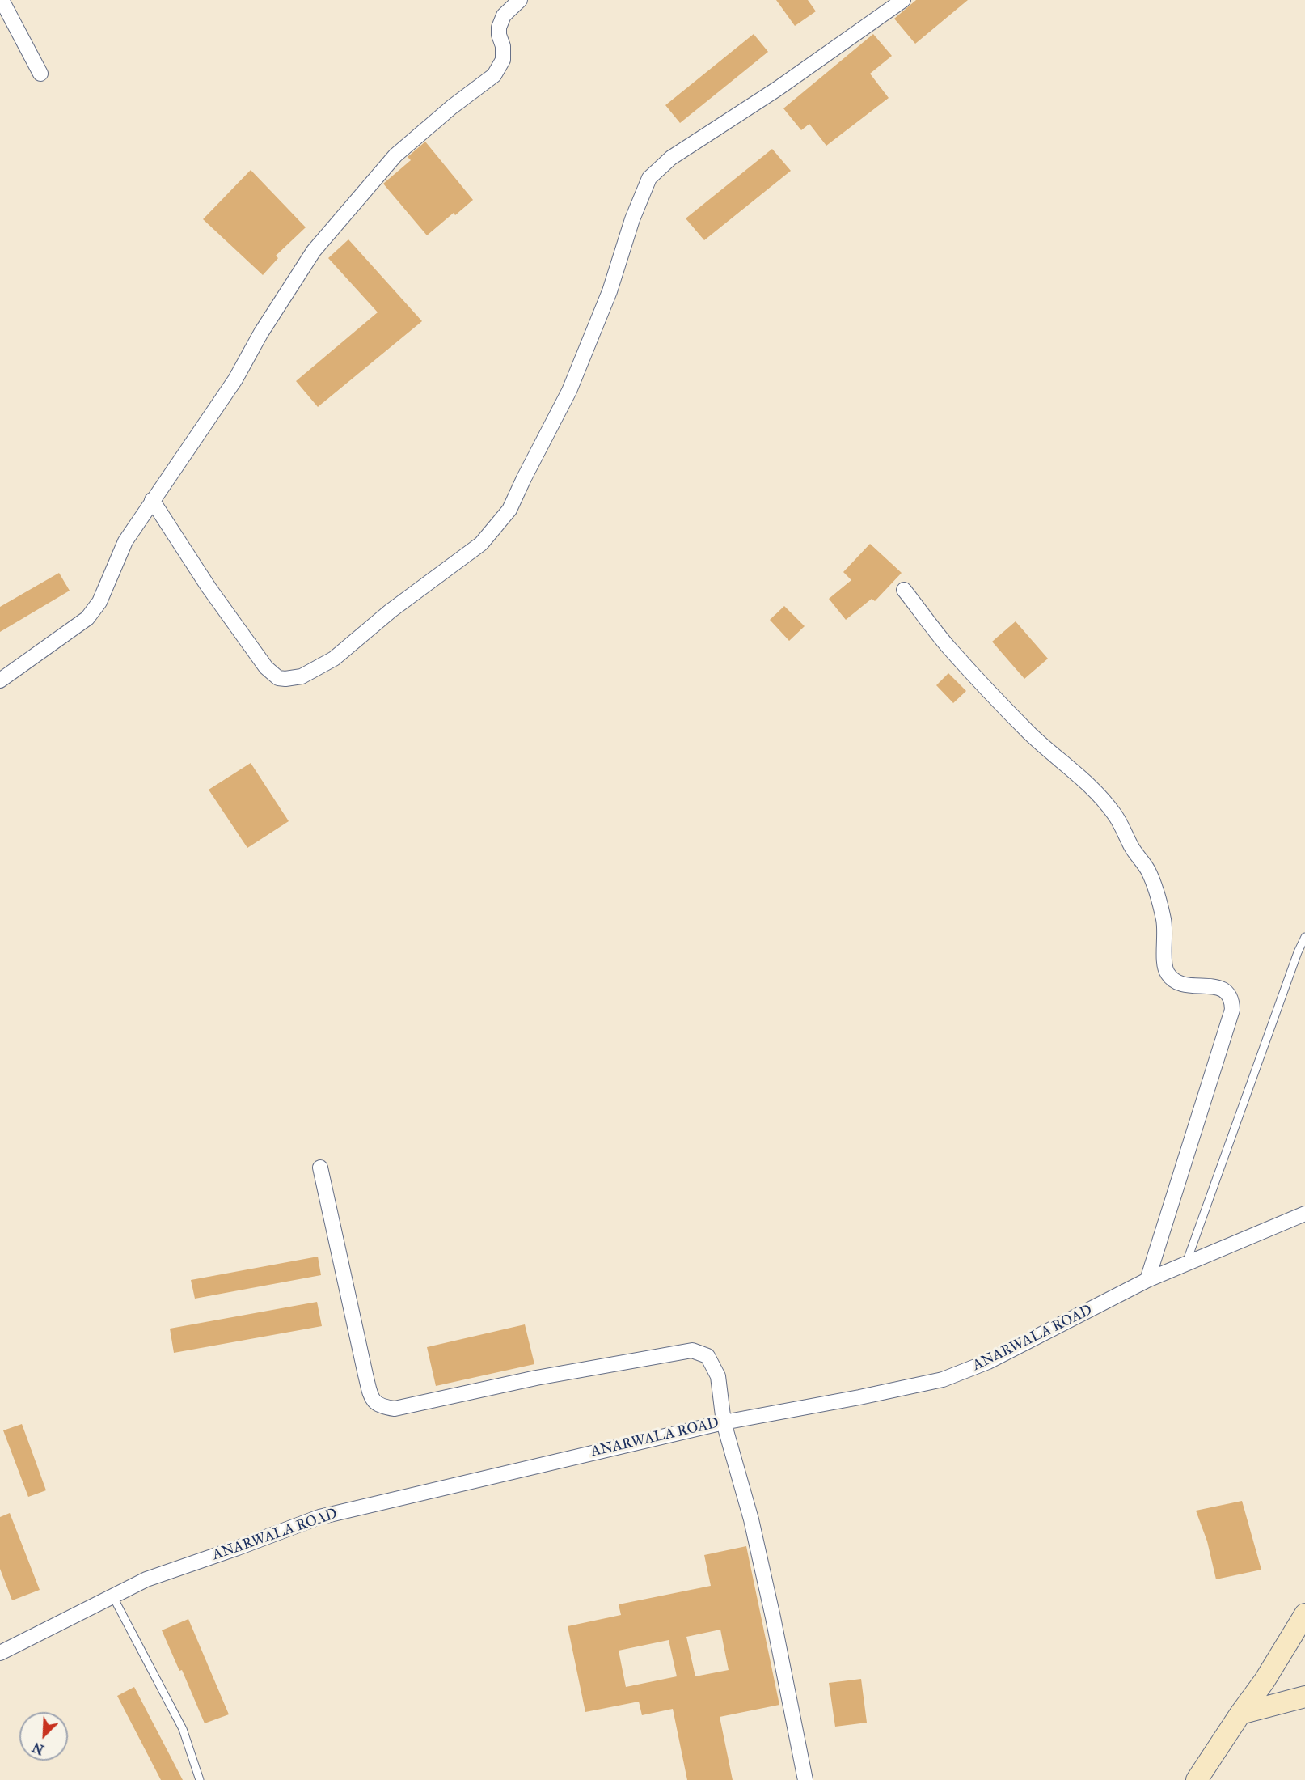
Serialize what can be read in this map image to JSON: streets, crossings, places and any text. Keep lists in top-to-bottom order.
{
  "streets": {
    "street": ["ANARWALA ROAD"]
  },
  "north": "bottom left"
}
